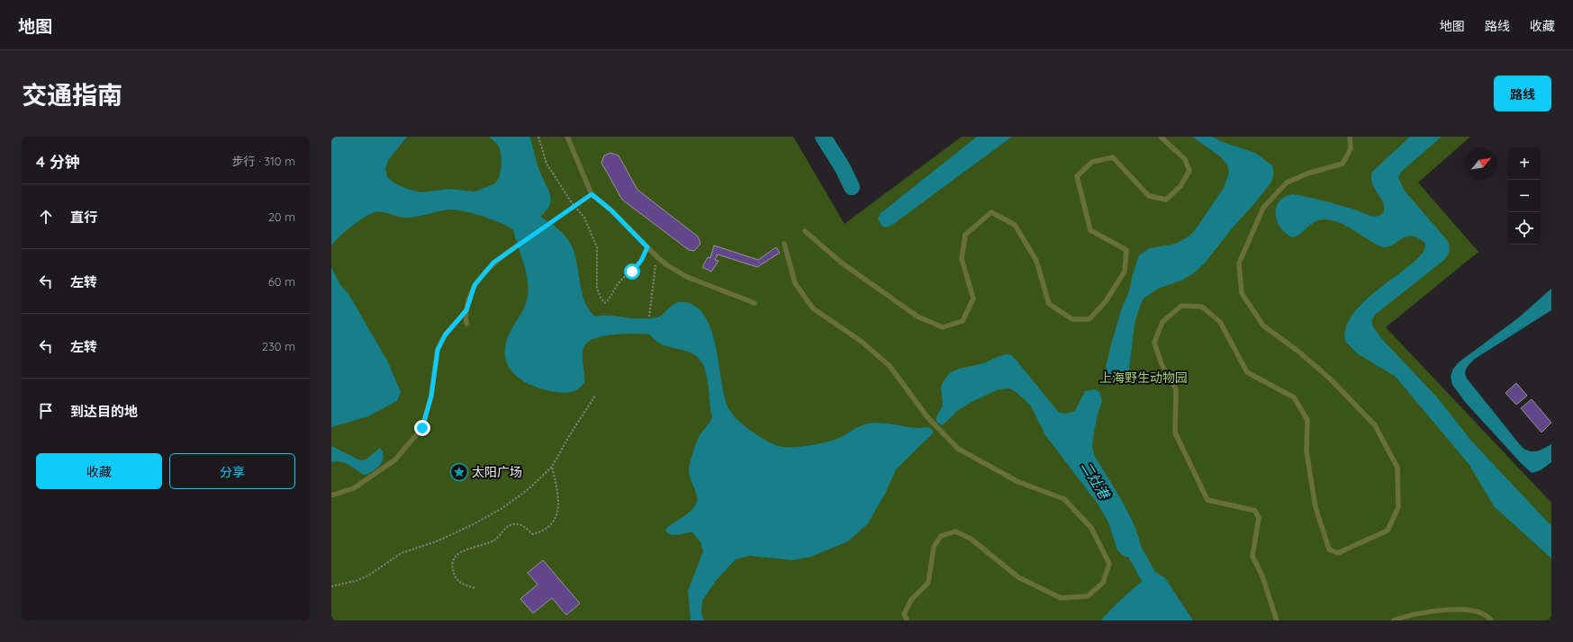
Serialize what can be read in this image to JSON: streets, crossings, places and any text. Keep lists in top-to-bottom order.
{
  "water": ["二灶港"],
  "parks": ["上海野生动物园"],
  "places": {
    "place": ["太阳广场"]
  },
  "north": "top right",
  "page": {
    "header": "地图",
    "nav": ["地图", "路线", "收藏"],
    "title": "交通指南",
    "buttons": [
      "路线",
      ["收藏", "分享"]
    ],
    "heading": ["4 分钟", "步行 · 310 m"],
    "map_buttons": ["+", "−"],
    "list": [
      ["直行", "20 m"],
      ["左转", "60 m"],
      ["左转", "230 m"],
      "到达目的地"
    ]
  }
}
